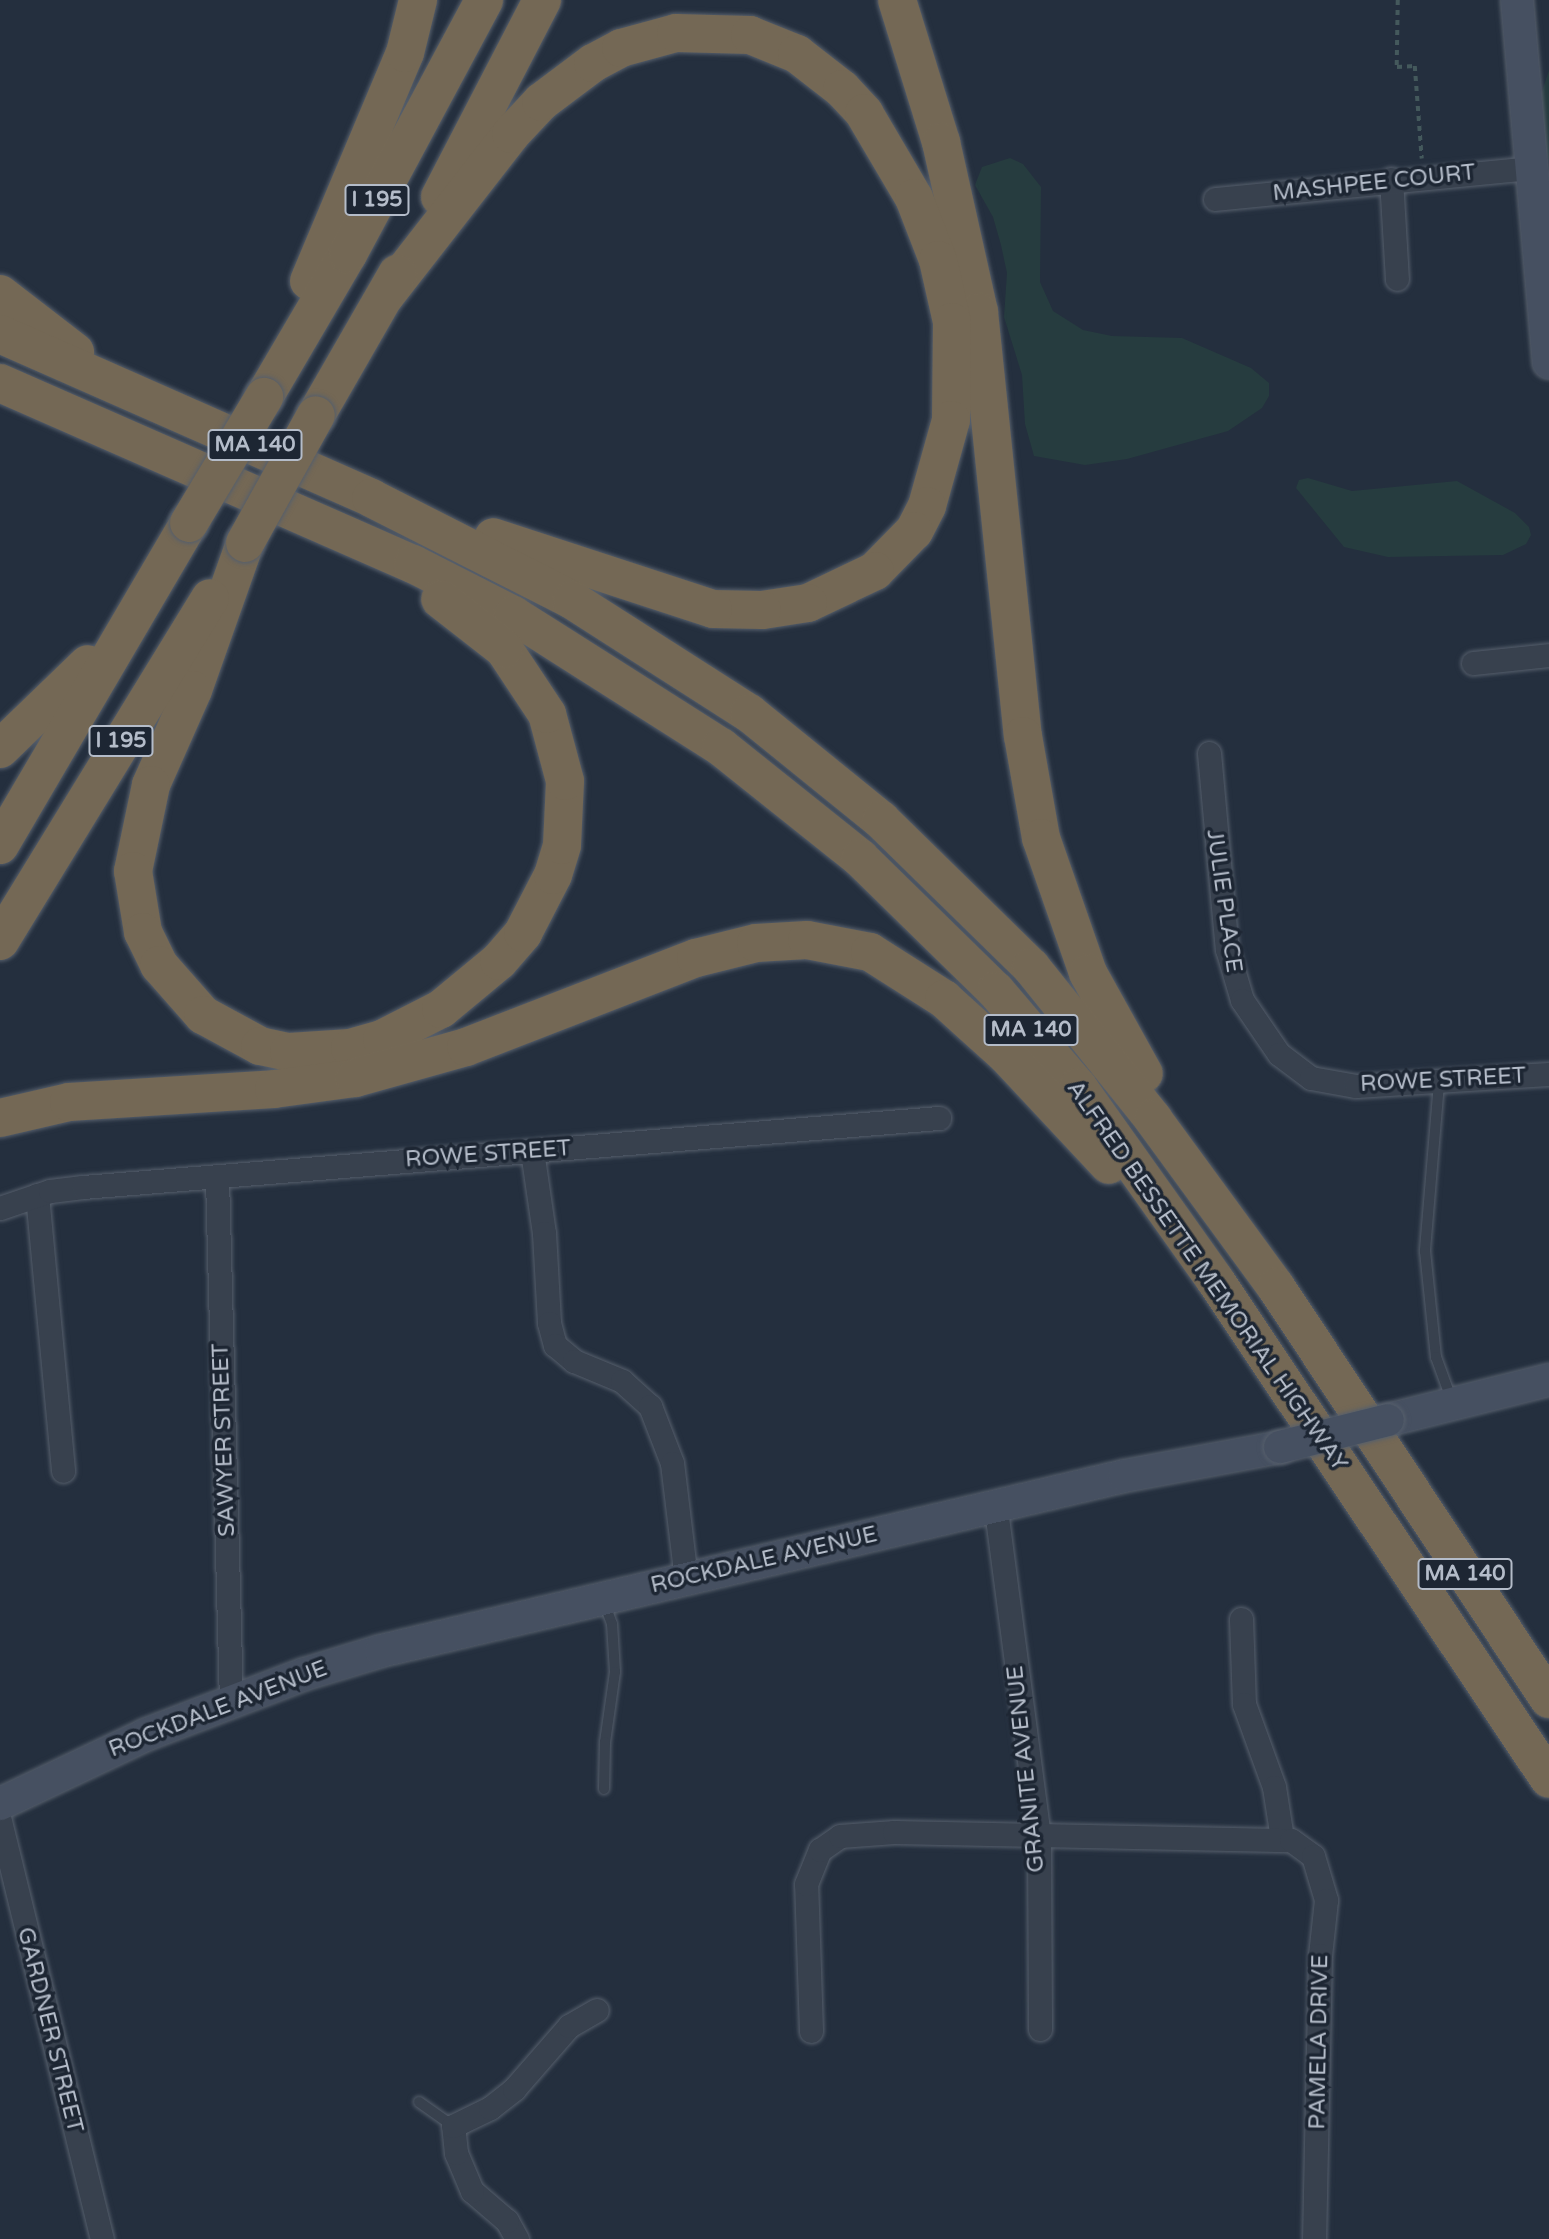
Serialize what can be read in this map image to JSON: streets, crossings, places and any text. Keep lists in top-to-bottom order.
{
  "streets": {
    "highway": ["I 195", "MA 140", "ALFRED BESSETTE MEMORIAL HIGHWAY"],
    "main road": ["ROCKDALE AVENUE"],
    "street": [
      "MASHPEE COURT",
      "JULIE PLACE",
      "ROWE STREET",
      "SAWYER STREET",
      "GRANITE AVENUE",
      "GARDNER STREET",
      "PAMELA DRIVE"
    ]
  },
  "crossings": [
    ["JULIE PLACE", "ROWE STREET"],
    ["ROWE STREET", "SAWYER STREET"],
    ["SAWYER STREET", "ROCKDALE AVENUE"],
    ["ROCKDALE AVENUE", "GRANITE AVENUE"]
  ]
}
